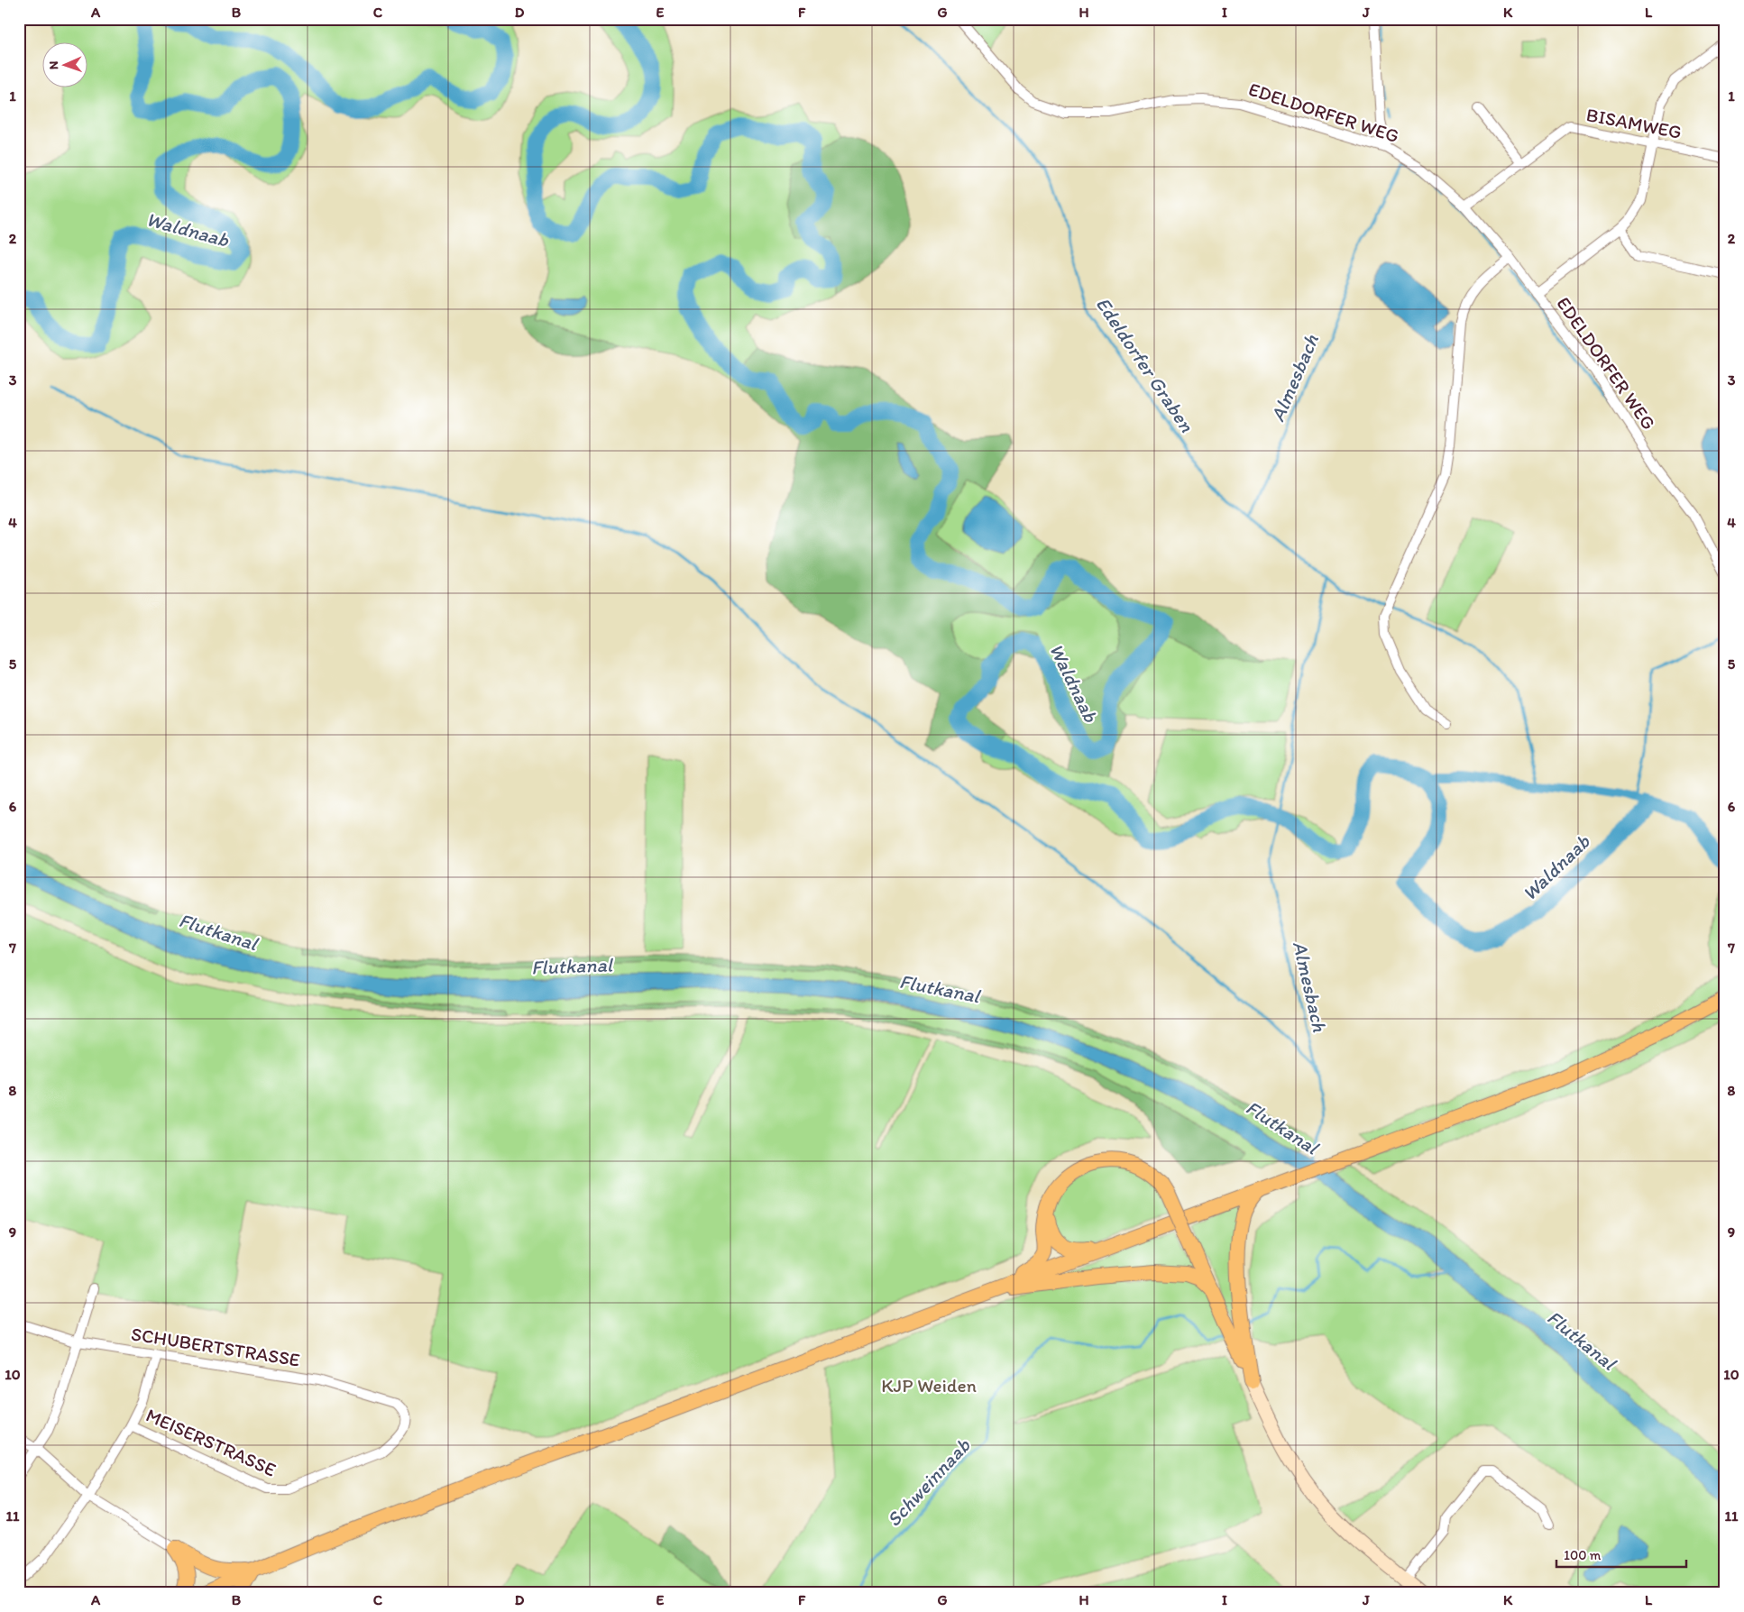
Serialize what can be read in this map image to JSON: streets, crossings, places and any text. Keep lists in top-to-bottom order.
{
  "streets": {
    "street": [
      "EDELDORFER WEG",
      "BISAMWEG",
      "SCHUBERTSTRASSE",
      "MEISERSTRASSE"
    ]
  },
  "crossings": [
    ["EDELDORFER WEG", "BISAMWEG"],
    ["SCHUBERTSTRASSE", "MEISERSTRASSE"]
  ],
  "water": [
    "Waldnaab",
    "Edeldorfer Graben",
    "Almesbach",
    "Flutkanal",
    "Schweinnaab"
  ],
  "parks": ["KJP Weiden"],
  "scale_bar": "100 m",
  "north": "left",
  "grid": {
    "columns": [
      "A",
      "B",
      "C",
      "D",
      "E",
      "F",
      "G",
      "H",
      "I",
      "J",
      "K",
      "L"
    ],
    "rows": [
      "1",
      "2",
      "3",
      "4",
      "5",
      "6",
      "7",
      "8",
      "9",
      "10",
      "11"
    ]
  }
}
